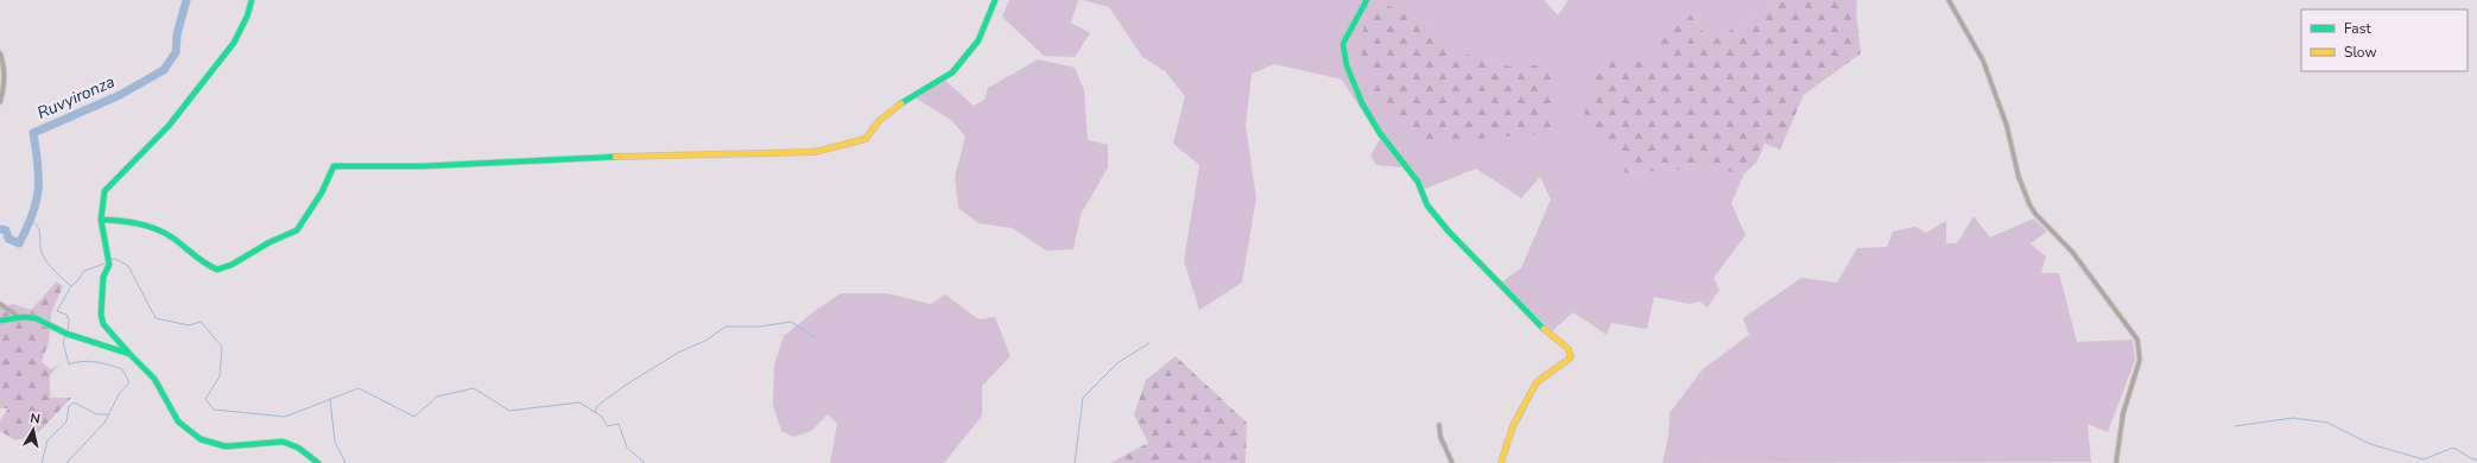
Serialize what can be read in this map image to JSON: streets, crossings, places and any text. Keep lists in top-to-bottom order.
{
  "water": ["Ruvyironza"],
  "legend": ["Fast", "Slow"],
  "north": "top"
}
